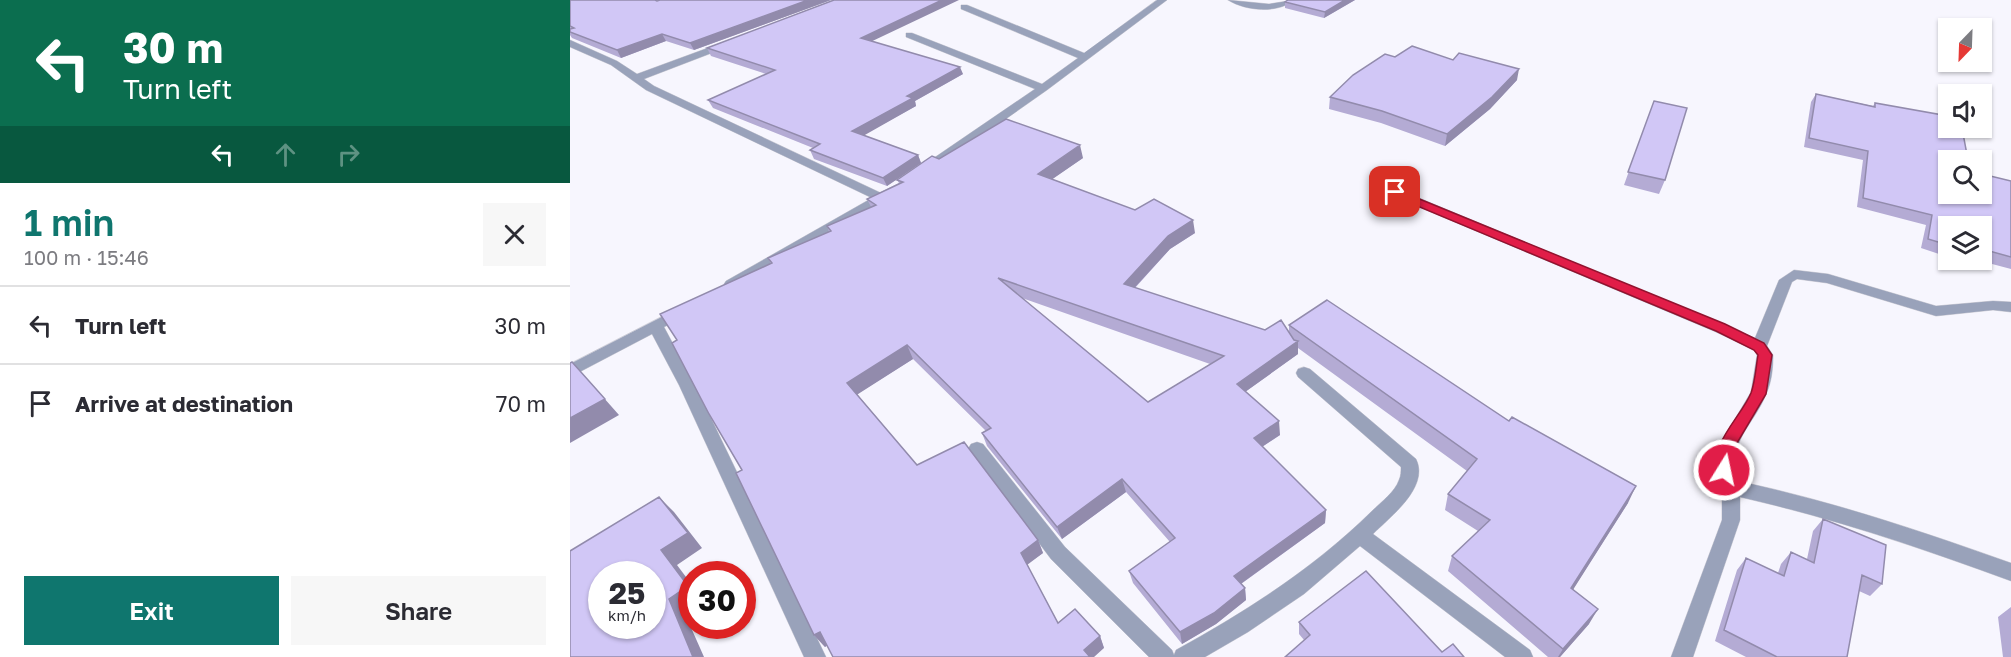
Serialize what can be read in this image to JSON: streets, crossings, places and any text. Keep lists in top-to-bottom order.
{
  "north": "bottom left",
  "page": {
    "turn": ["30 m", "Turn left"],
    "heading": ["1 min", "100 m · 15:46"],
    "list": [
      {
        "name": "Turn left",
        "value": "30 m"
      },
      {
        "name": "Arrive at destination",
        "value": "70 m"
      }
    ],
    "speed": "25 km/h",
    "limit": "30",
    "buttons": ["Exit", "Share"]
  }
}
